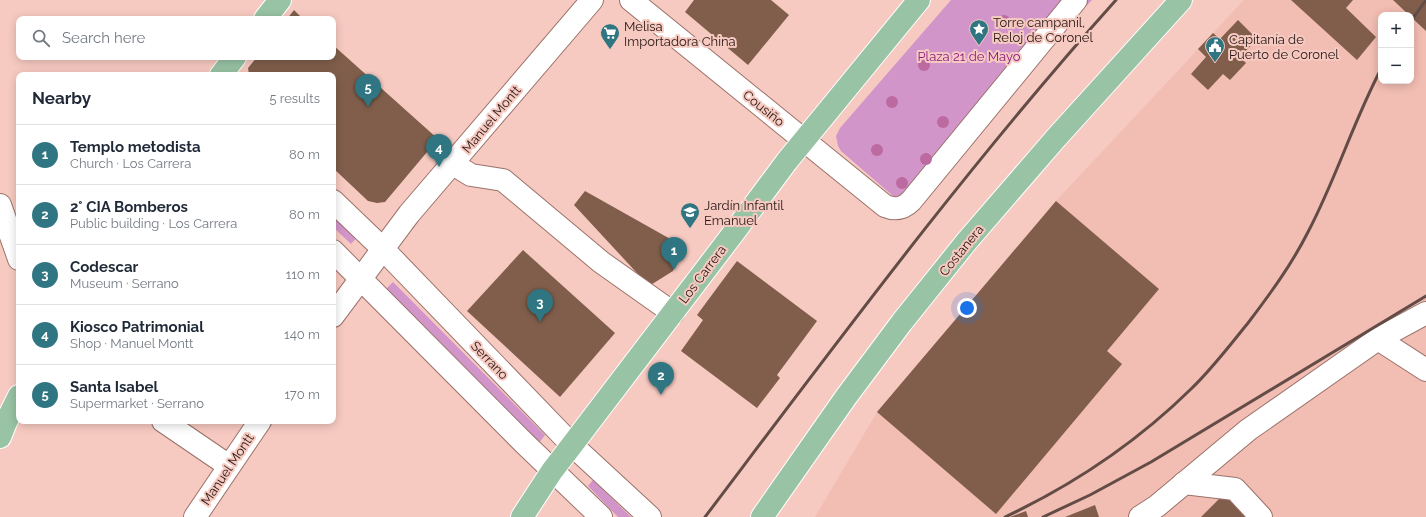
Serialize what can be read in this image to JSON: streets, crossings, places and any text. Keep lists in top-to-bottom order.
{
  "streets": {
    "main road": ["Costanera", "Los Carrera"],
    "street": ["Cousiño", "Manuel Montt", "Serrano"]
  },
  "crossings": [
    ["Cousiño", "Los Carrera"],
    ["Manuel Montt", "Serrano"],
    ["Los Carrera", "Serrano"]
  ],
  "parks": ["Plaza 21 de Mayo"],
  "places": {
    "place": ["Torre campanil, Reloj de Coronel"],
    "supermarket": ["Melisa Importadora China"],
    "public building": ["Capitanía de Puerto de Coronel"],
    "school or university": ["Jardín Infantil Emanuel"]
  },
  "page": {
    "map_buttons": ["+", "−"],
    "search": "Search here",
    "heading": ["Nearby", "5 results"],
    "pins": [
      "5",
      "4",
      "1",
      "3",
      "2"
    ],
    "list": [
      {
        "mark": "1",
        "name": "Templo metodista",
        "note": "Church · Los Carrera",
        "value": "80 m"
      },
      {
        "mark": "2",
        "name": "2° CIA Bomberos",
        "note": "Public building · Los Carrera",
        "value": "80 m"
      },
      {
        "mark": "3",
        "name": "Codescar",
        "note": "Museum · Serrano",
        "value": "110 m"
      },
      {
        "mark": "4",
        "name": "Kiosco Patrimonial",
        "note": "Shop · Manuel Montt",
        "value": "140 m"
      },
      {
        "mark": "5",
        "name": "Santa Isabel",
        "note": "Supermarket · Serrano",
        "value": "170 m"
      }
    ]
  }
}
